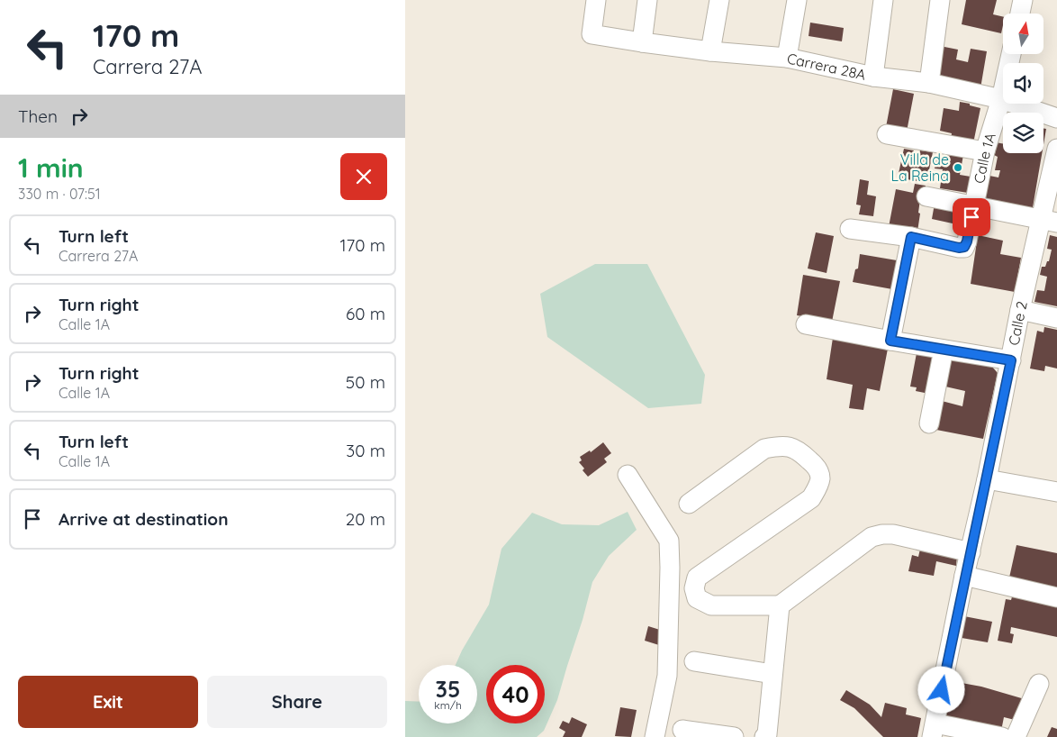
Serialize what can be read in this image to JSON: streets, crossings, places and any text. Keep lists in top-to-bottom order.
{
  "streets": {
    "street": ["Carrera 28A", "Calle 1A", "Calle 2"]
  },
  "crossings": [
    ["Carrera 28A", "Calle 1A"]
  ],
  "places": ["Villa de La Reina"],
  "north": "top",
  "page": {
    "turn": ["170 m", "Carrera 27A"],
    "then": "Then",
    "heading": ["1 min", "330 m · 07:51"],
    "list": [
      {
        "name": "Turn left",
        "note": "Carrera 27A",
        "value": "170 m"
      },
      {
        "name": "Turn right",
        "note": "Calle 1A",
        "value": "60 m"
      },
      {
        "name": "Turn right",
        "note": "Calle 1A",
        "value": "50 m"
      },
      {
        "name": "Turn left",
        "note": "Calle 1A",
        "value": "30 m"
      },
      {
        "name": "Arrive at destination",
        "value": "20 m"
      }
    ],
    "speed": "35 km/h",
    "limit": "40",
    "buttons": ["Exit", "Share"]
  }
}
